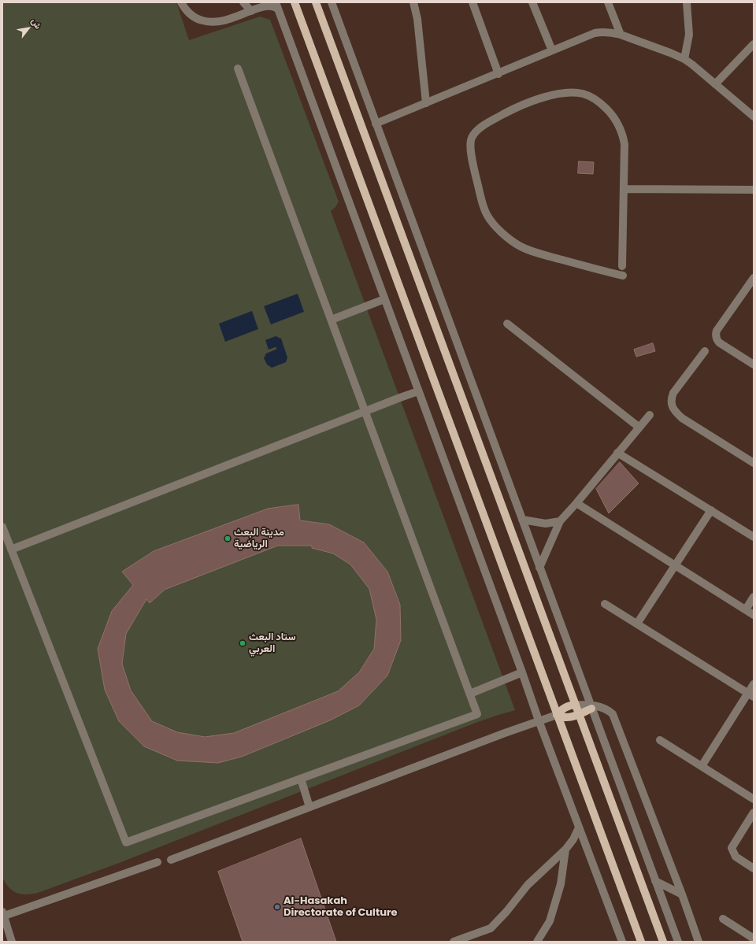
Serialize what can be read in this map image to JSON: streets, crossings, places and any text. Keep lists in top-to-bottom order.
{
  "places": ["مدينة البعث الرياضية", "ستاد البعث العربي", "Al-Hasakah Directorate of Culture"],
  "north": "top right"
}
